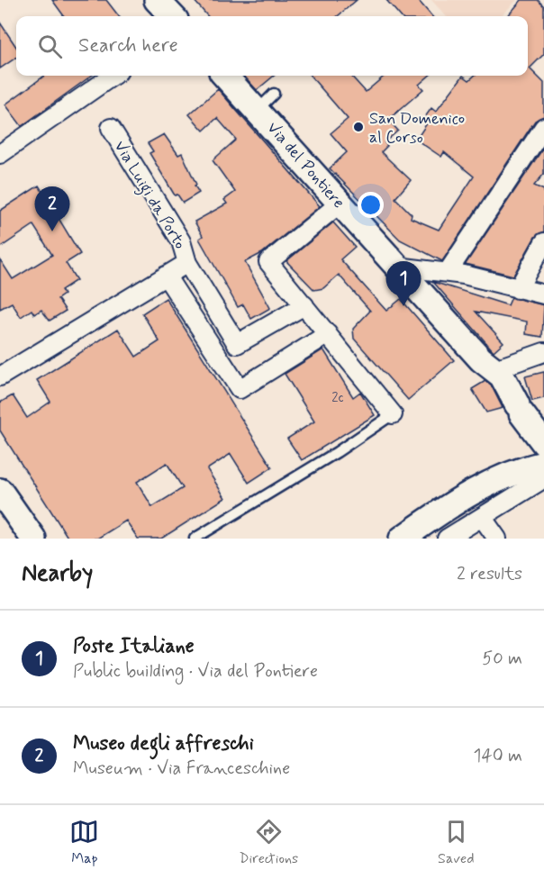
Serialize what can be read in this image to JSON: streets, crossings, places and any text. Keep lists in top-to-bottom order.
{
  "streets": {
    "street": ["Via del Pontiere", "Via Luigi da Porto"]
  },
  "places": ["San Domenico al Corso"],
  "house_numbers": ["2c"],
  "page": {
    "search": "Search here",
    "pins": ["2", "1"],
    "heading": ["Nearby", "2 results"],
    "list": [
      {
        "mark": "1",
        "name": "Poste Italiane",
        "note": "Public building · Via del Pontiere",
        "value": "50 m"
      },
      {
        "mark": "2",
        "name": "Museo degli affreschi",
        "note": "Museum · Via Franceschine",
        "value": "140 m"
      }
    ],
    "nav": ["Map", "Directions", "Saved"]
  }
}
